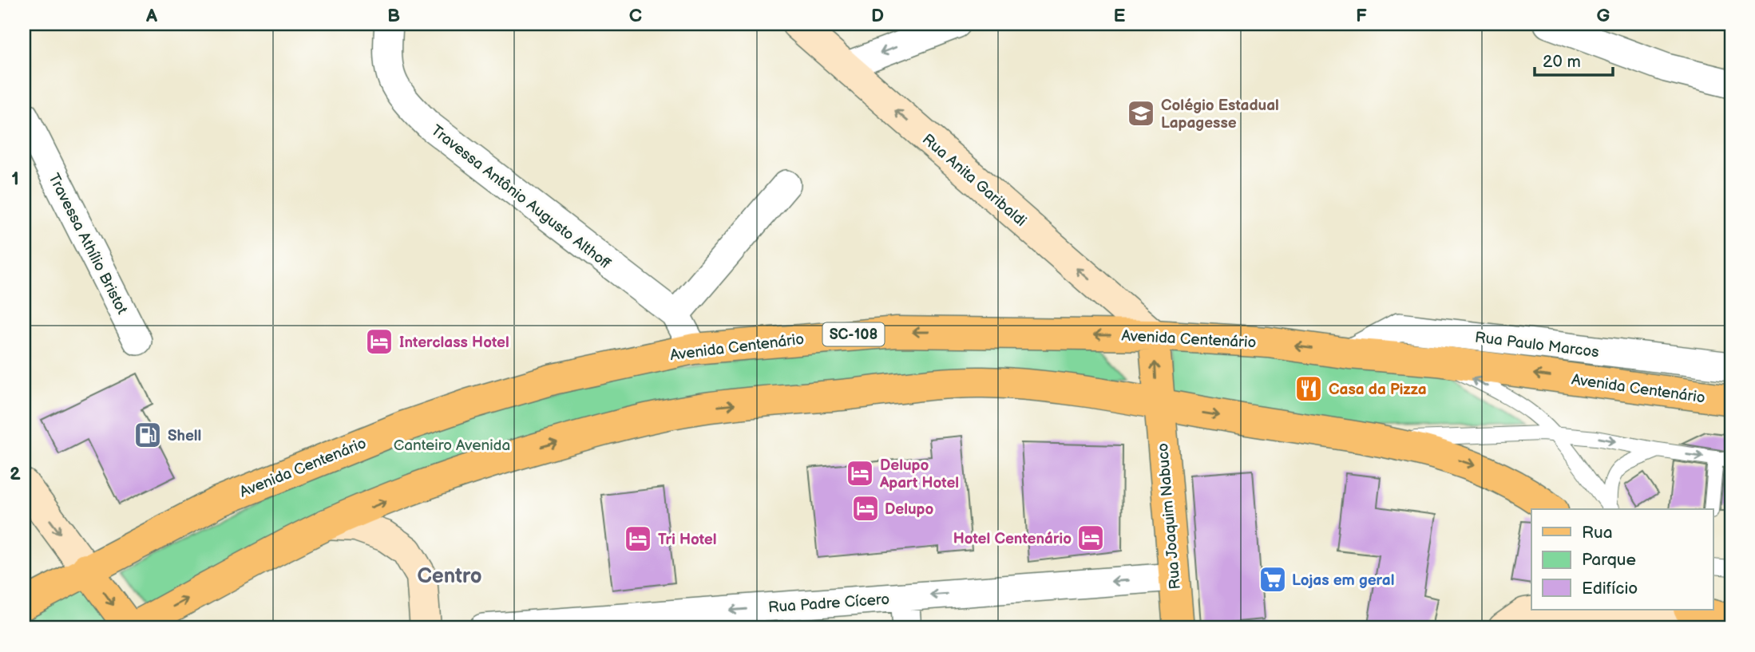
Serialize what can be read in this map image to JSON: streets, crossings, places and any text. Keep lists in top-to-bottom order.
{
  "streets": {
    "main road": ["SC-108", "Avenida Centenário", "Rua Joaquim Nabuco"],
    "street": [
      "Rua Anita Garibaldi",
      "Travessa Antônio Augusto Althoff",
      "Travessa Athílio Bristot",
      "Rua Paulo Marcos",
      "Rua Padre Cícero"
    ]
  },
  "crossings": [
    ["Rua Anita Garibaldi", "Avenida Centenário"],
    ["Rua Anita Garibaldi", "Rua Joaquim Nabuco"],
    ["Travessa Antônio Augusto Althoff", "Avenida Centenário"],
    ["Avenida Centenário", "Rua Paulo Marcos"],
    ["Avenida Centenário", "Rua Joaquim Nabuco"],
    ["Rua Joaquim Nabuco", "Rua Padre Cícero"]
  ],
  "one_way": ["Rua Anita Garibaldi", "Rua Padre Cícero"],
  "districts": ["Centro"],
  "parks": ["Canteiro Avenida"],
  "places": {
    "school or university": ["Colégio Estadual Lapagesse"],
    "hotel": [
      "Interclass Hotel",
      "Delupo Apart Hotel",
      "Delupo",
      "Hotel Centenário",
      "Tri Hotel"
    ],
    "restaurant": ["Casa da Pizza"],
    "fuel station": ["Shell"],
    "supermarket": ["Lojas em geral"]
  },
  "legend": ["Rua", "Parque", "Edifício"],
  "scale_bar": "20 m",
  "grid": {
    "columns": [
      "A",
      "B",
      "C",
      "D",
      "E",
      "F",
      "G"
    ],
    "rows": ["1", "2"]
  }
}
